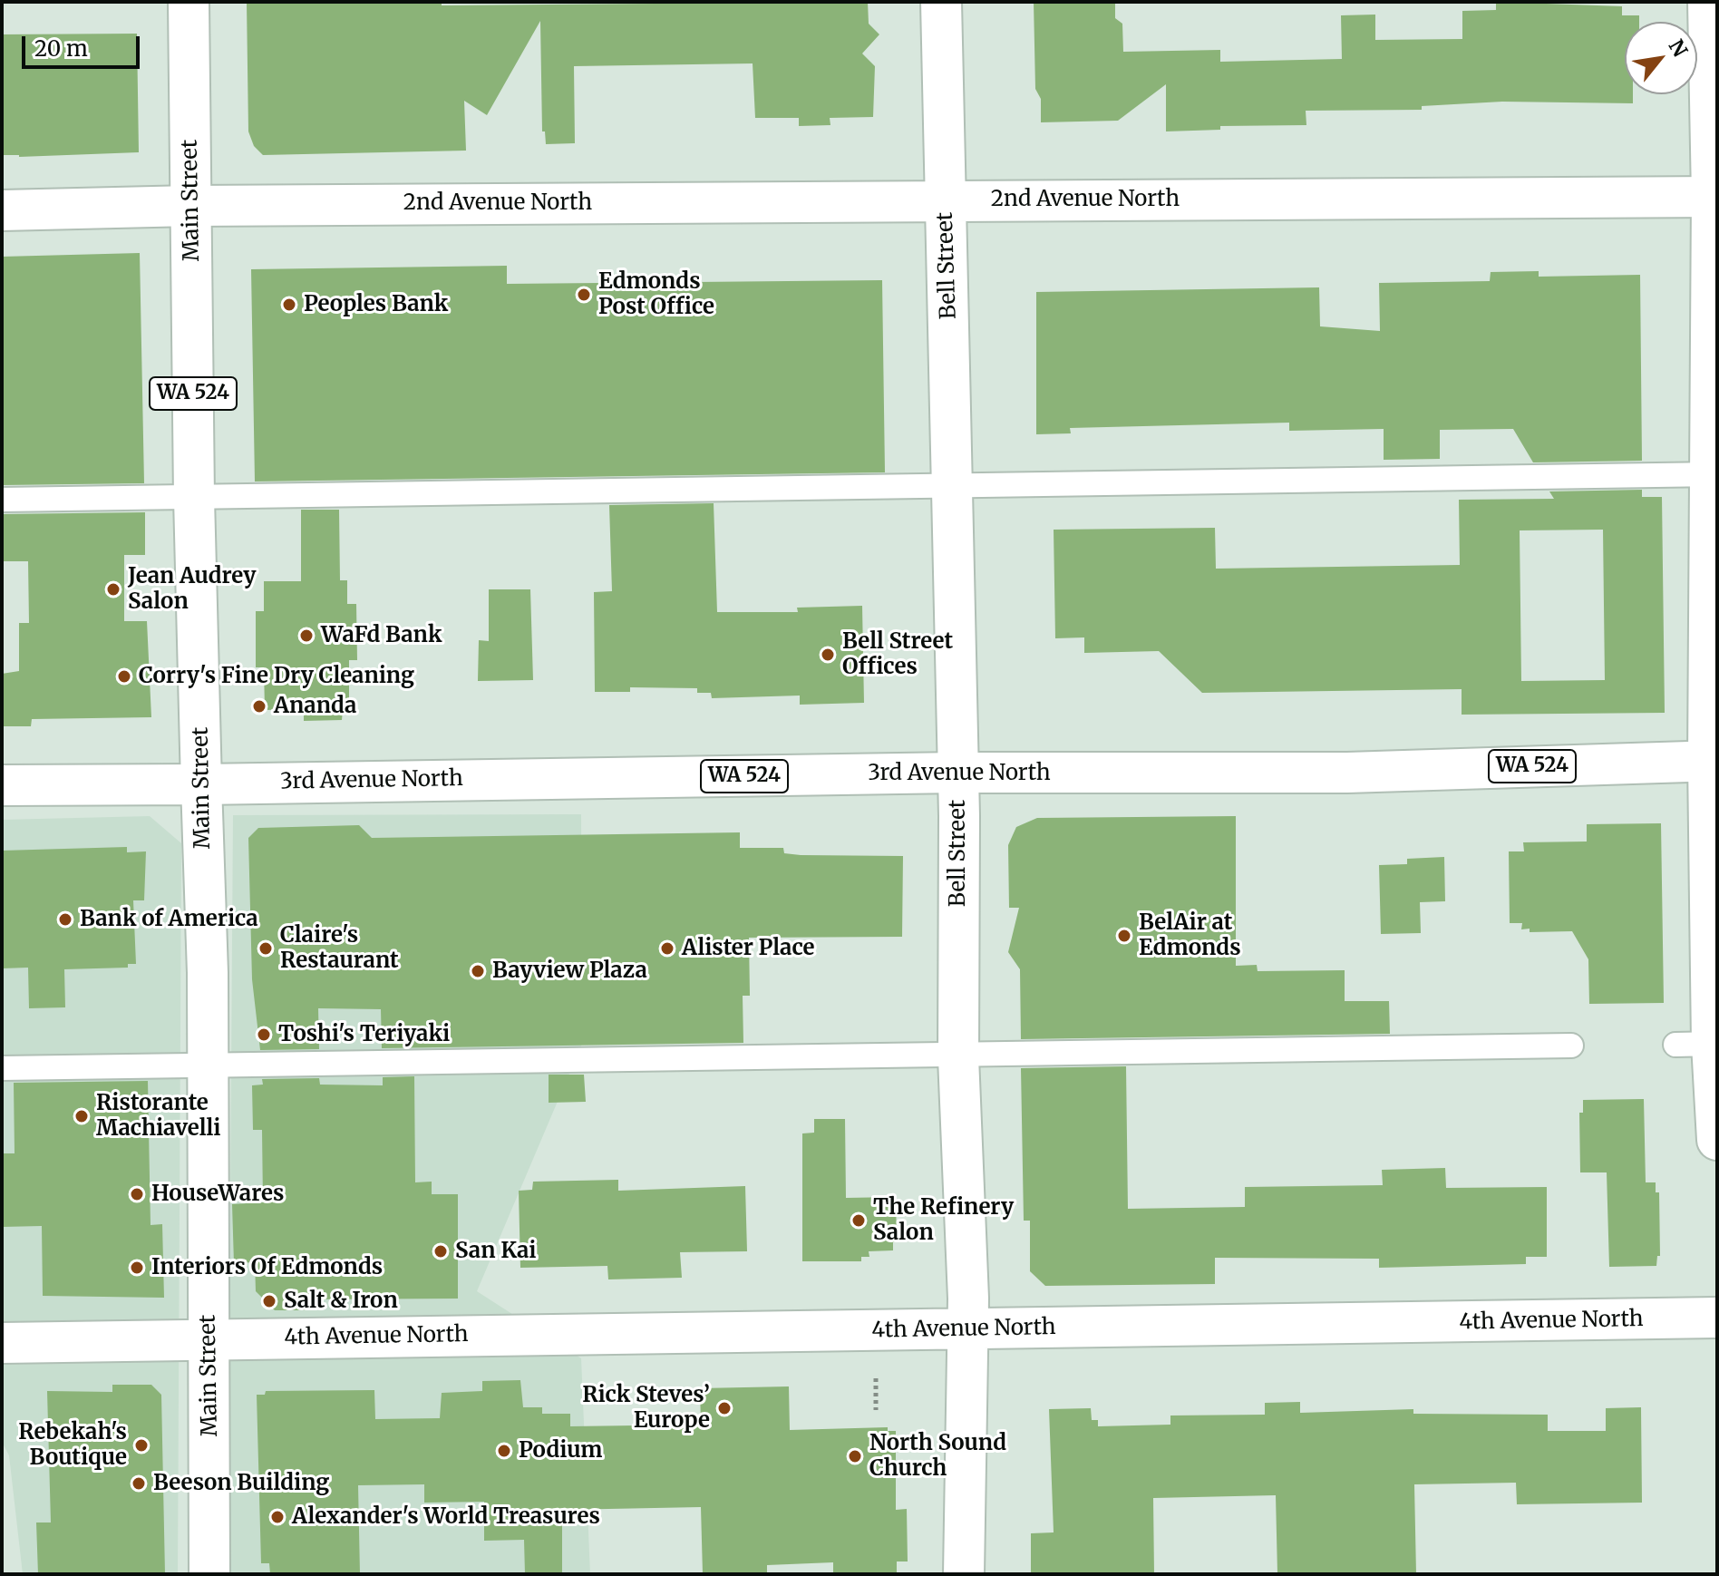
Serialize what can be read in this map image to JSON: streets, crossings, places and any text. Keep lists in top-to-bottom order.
{
  "streets": {
    "street": [
      "2nd Avenue North",
      "Main Street",
      "Bell Street",
      "WA 524",
      "3rd Avenue North",
      "4th Avenue North"
    ]
  },
  "crossings": [
    ["2nd Avenue North", "Main Street"],
    ["2nd Avenue North", "Bell Street"],
    ["Main Street", "3rd Avenue North"],
    ["Main Street", "4th Avenue North"],
    ["Bell Street", "3rd Avenue North"],
    ["Bell Street", "4th Avenue North"]
  ],
  "places": [
    "Edmonds Post Office",
    "Peoples Bank",
    "Jean Audrey Salon",
    "WaFd Bank",
    "Bell Street Offices",
    "Corry's Fine Dry Cleaning",
    "Ananda",
    "Bank of America",
    "BelAir at Edmonds",
    "Claire's Restaurant",
    "Alister Place",
    "Bayview Plaza",
    "Toshi's Teriyaki",
    "Ristorante Machiavelli",
    "HouseWares",
    "The Refinery Salon",
    "San Kai",
    "Interiors Of Edmonds",
    "Salt & Iron",
    "Rick Steves’ Europe",
    "Rebekah's Boutique",
    "Podium",
    "North Sound Church",
    "Beeson Building",
    "Alexander's World Treasures"
  ],
  "scale_bar": "20 m",
  "north": "top right"
}
